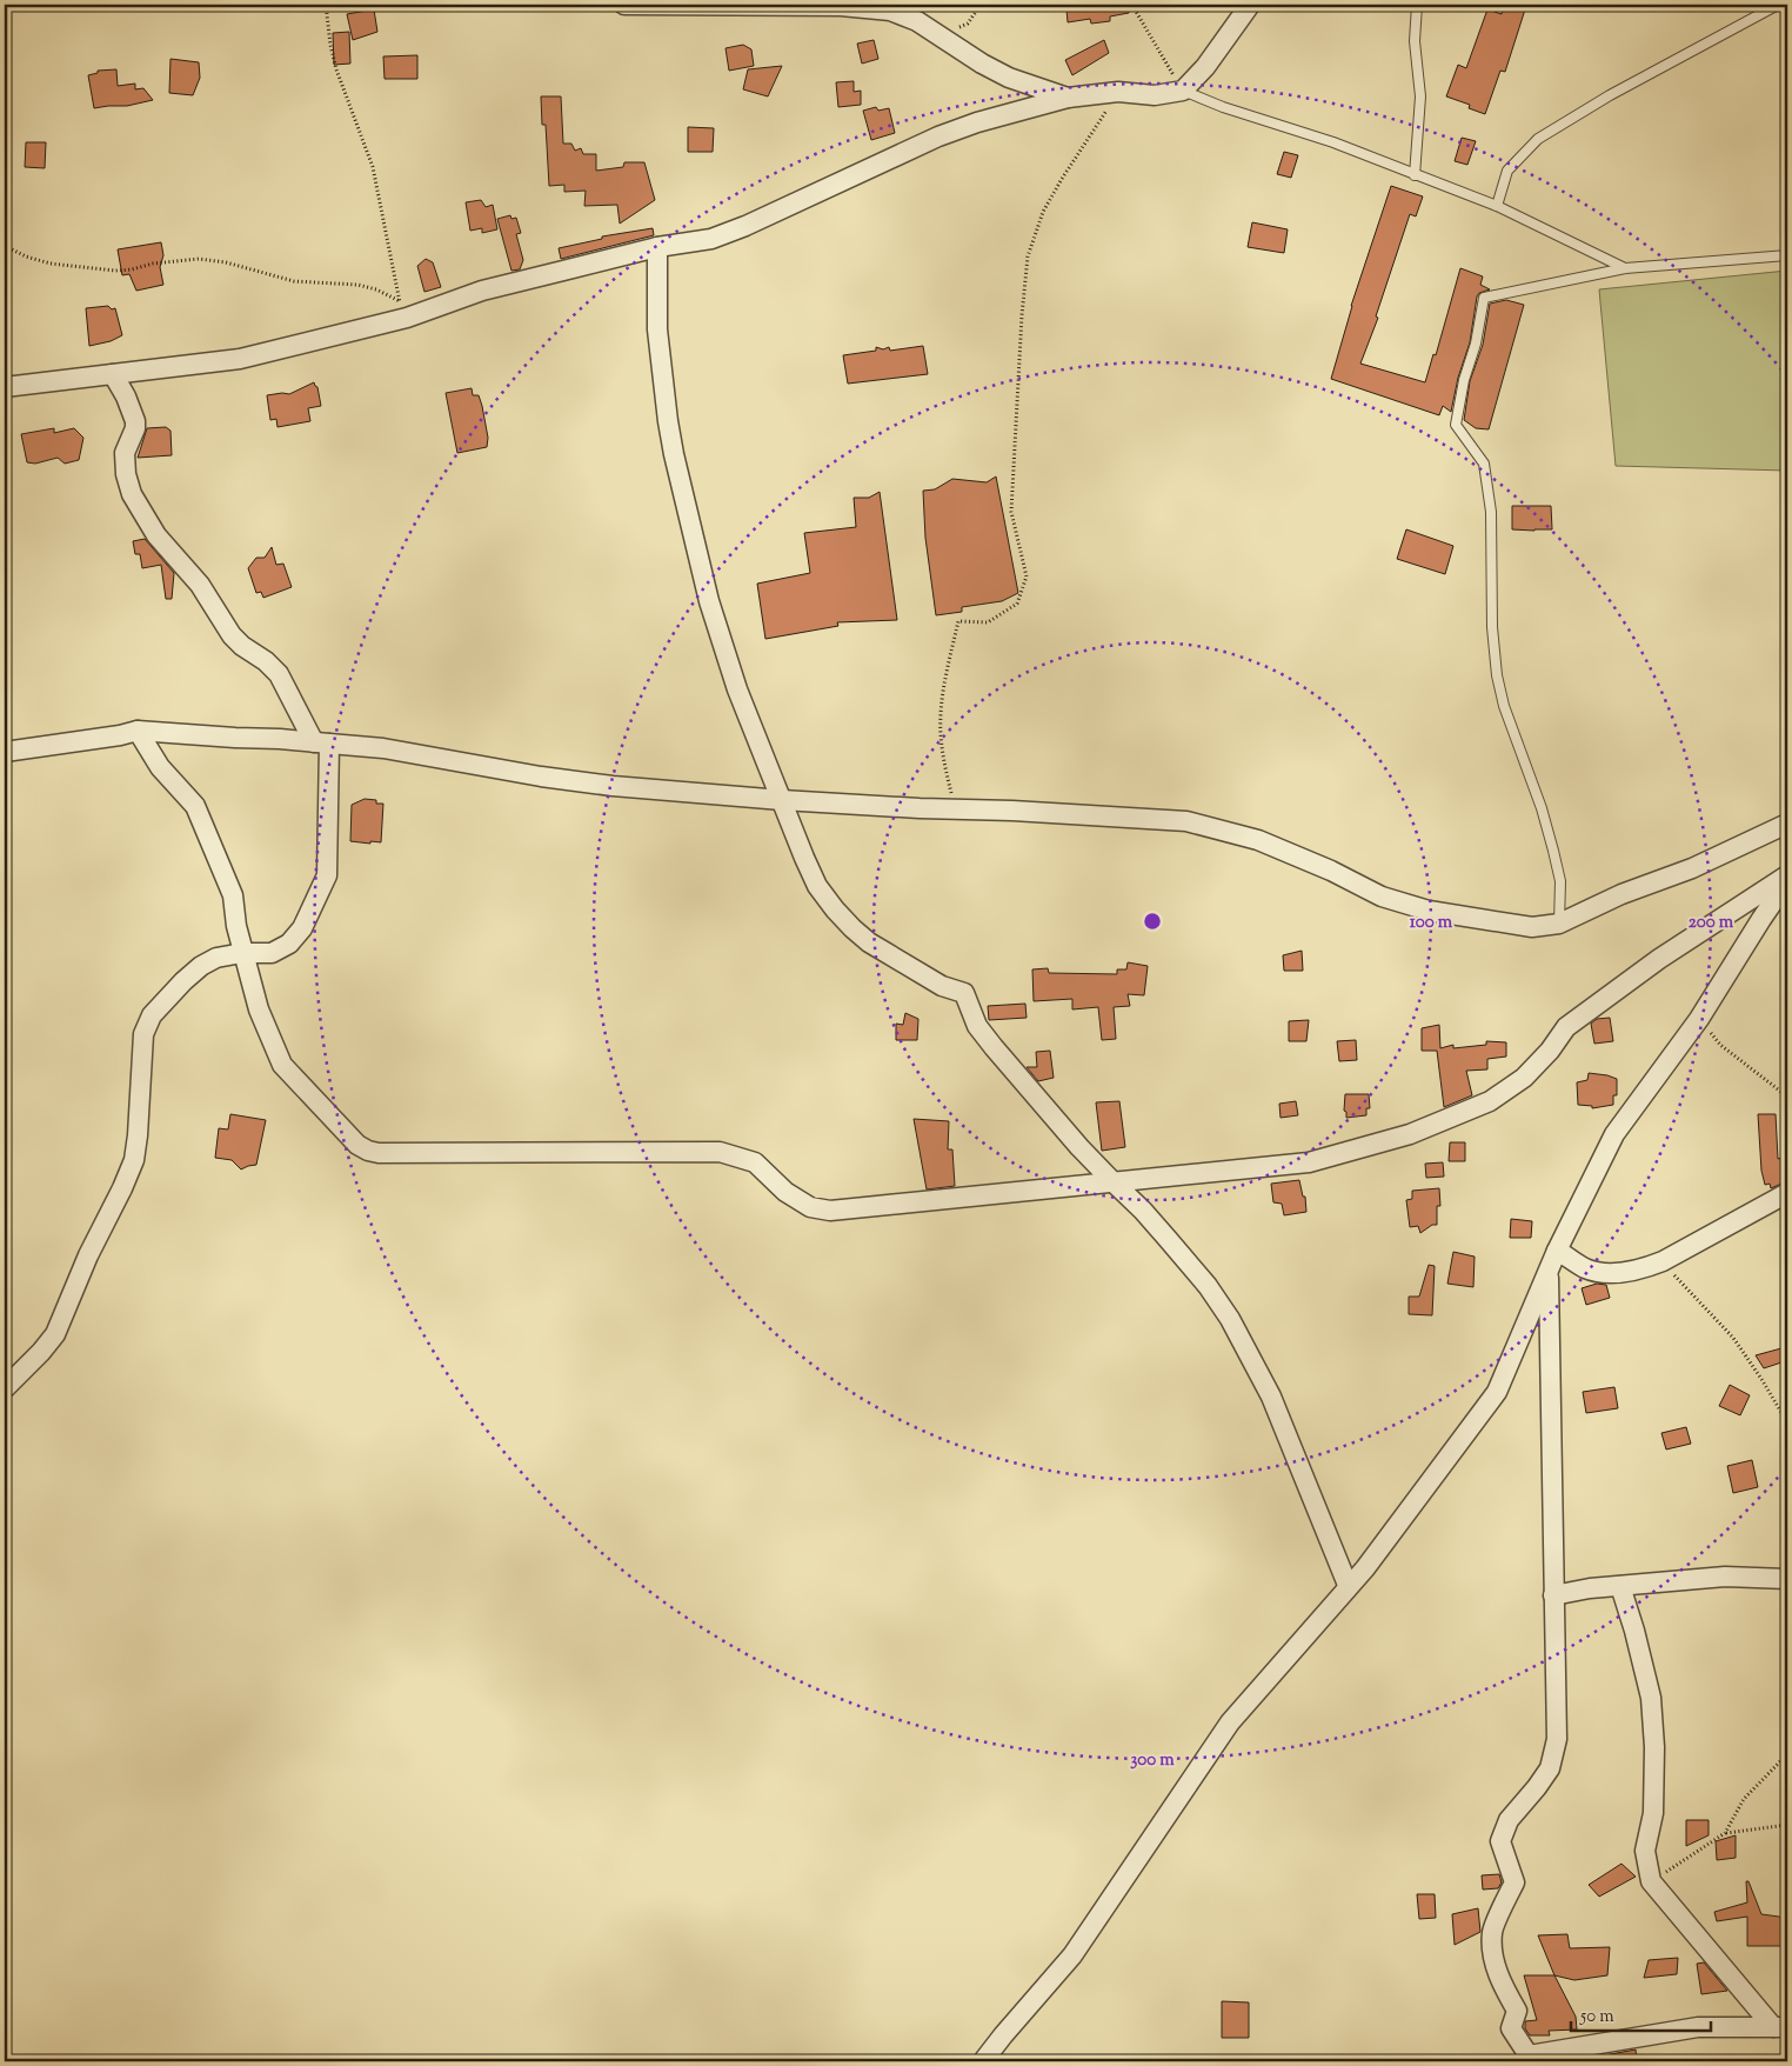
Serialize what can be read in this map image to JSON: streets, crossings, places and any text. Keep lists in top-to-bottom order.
{
  "scale_bar": "50 m",
  "rings": ["100 m", "200 m", "300 m"]
}
